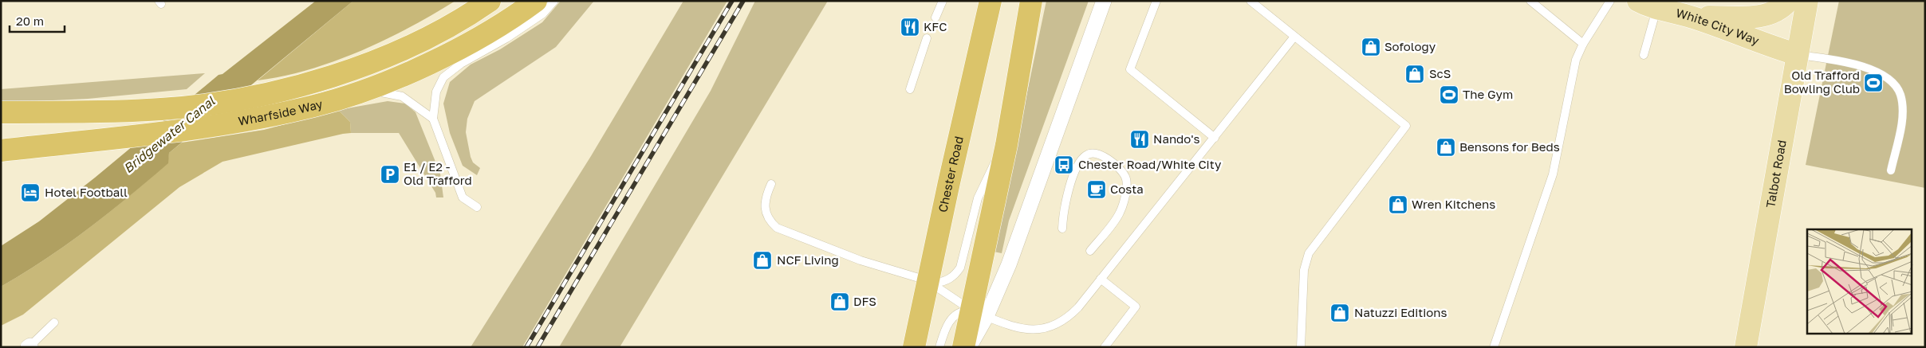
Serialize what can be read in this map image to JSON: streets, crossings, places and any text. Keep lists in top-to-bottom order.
{
  "streets": {
    "highway": ["Wharfside Way", "Chester Road"],
    "main road": ["White City Way", "Talbot Road"]
  },
  "crossings": [
    ["White City Way", "Talbot Road"]
  ],
  "water": ["Bridgewater Canal"],
  "places": {
    "restaurant": ["KFC", "Nando's"],
    "shop": [
      "Sofology",
      "ScS",
      "Bensons for Beds",
      "Wren Kitchens",
      "NCF Living",
      "DFS",
      "Natuzzi Editions"
    ],
    "sports": ["Old Trafford Bowling Club", "The Gym"],
    "bus stop": ["Chester Road/White City"],
    "parking": ["E1 / E2 - Old Trafford"],
    "cafe": ["Costa"],
    "hotel": ["Hotel Football"]
  },
  "scale_bar": "20 m"
}
